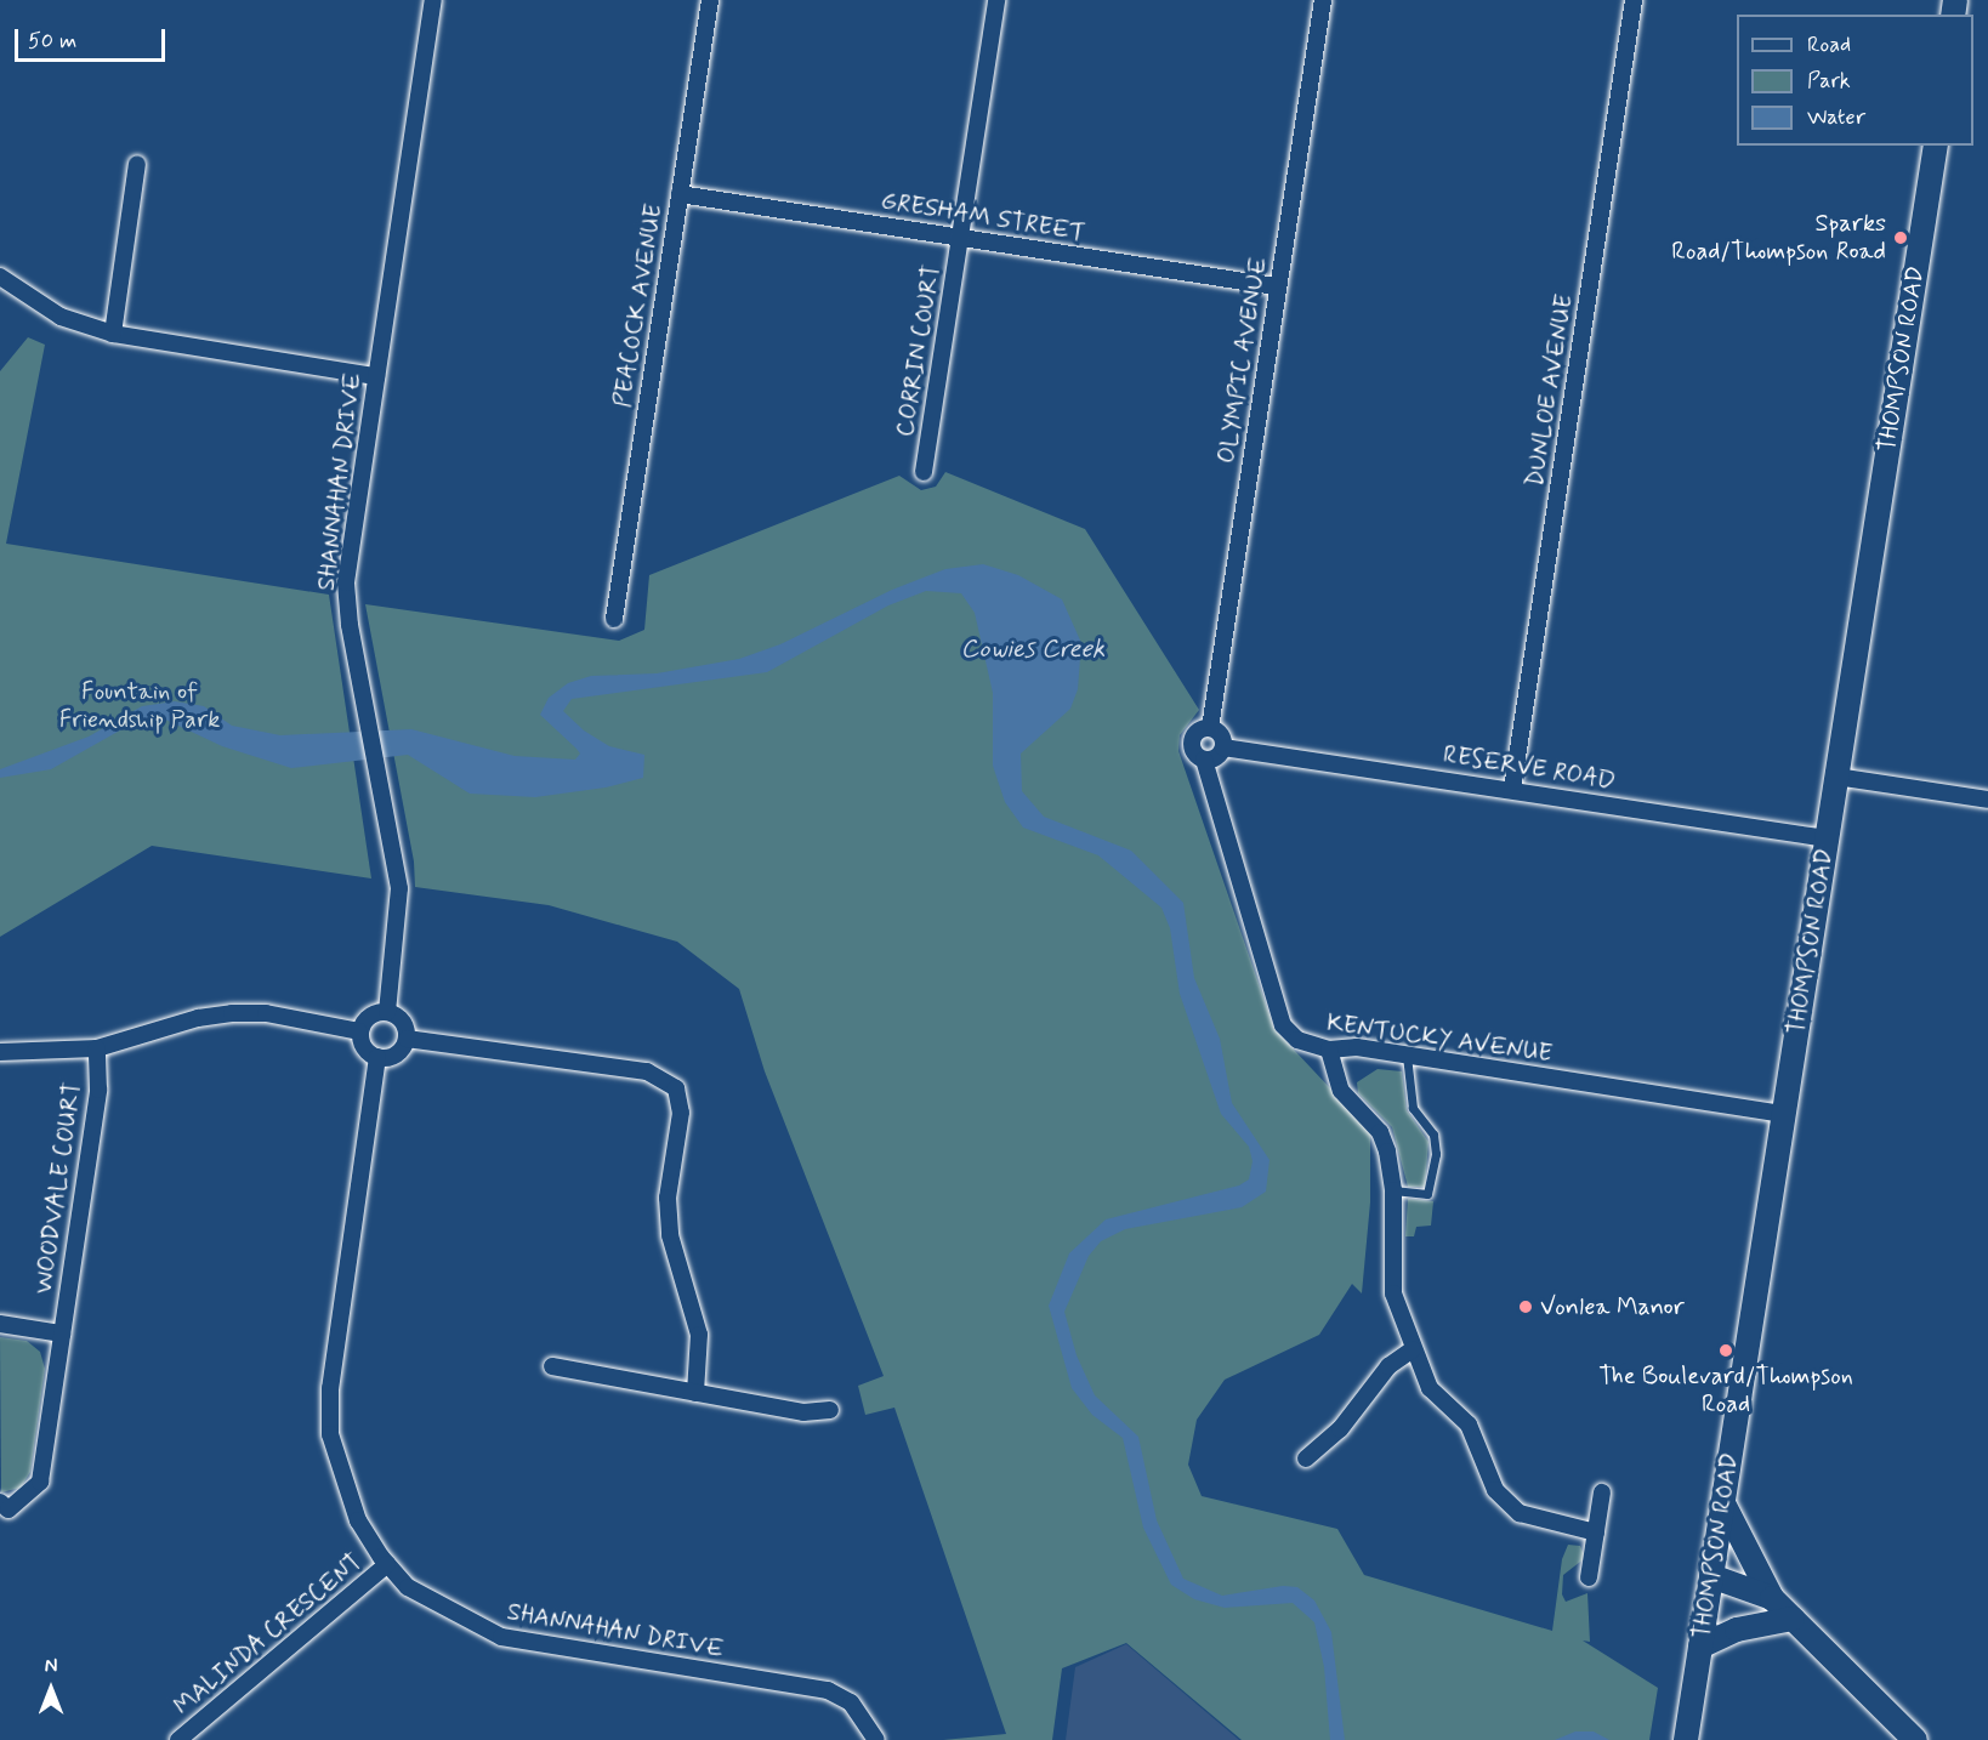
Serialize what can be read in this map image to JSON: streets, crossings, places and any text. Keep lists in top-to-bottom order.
{
  "streets": {
    "main road": ["THOMPSON ROAD"],
    "street": [
      "GRESHAM STREET",
      "PEACOCK AVENUE",
      "CORRIN COURT",
      "OLYMPIC AVENUE",
      "DUNLOE AVENUE",
      "SHANNAHAN DRIVE",
      "RESERVE ROAD",
      "KENTUCKY AVENUE",
      "WOODVALE COURT",
      "MALINDA CRESCENT"
    ]
  },
  "crossings": [
    ["GRESHAM STREET", "PEACOCK AVENUE"],
    ["GRESHAM STREET", "CORRIN COURT"],
    ["GRESHAM STREET", "OLYMPIC AVENUE"],
    ["THOMPSON ROAD", "RESERVE ROAD"],
    ["THOMPSON ROAD", "KENTUCKY AVENUE"],
    ["OLYMPIC AVENUE", "RESERVE ROAD"],
    ["OLYMPIC AVENUE", "KENTUCKY AVENUE"],
    ["DUNLOE AVENUE", "RESERVE ROAD"],
    ["SHANNAHAN DRIVE", "MALINDA CRESCENT"],
    ["RESERVE ROAD", "KENTUCKY AVENUE"]
  ],
  "water": ["Cowies Creek"],
  "parks": ["Fountain of Friendship Park"],
  "places": ["Sparks Road/Thompson Road", "Vonlea Manor", "The Boulevard/Thompson Road"],
  "legend": ["Road", "Park", "Water"],
  "scale_bar": "50 m",
  "north": "top"
}
